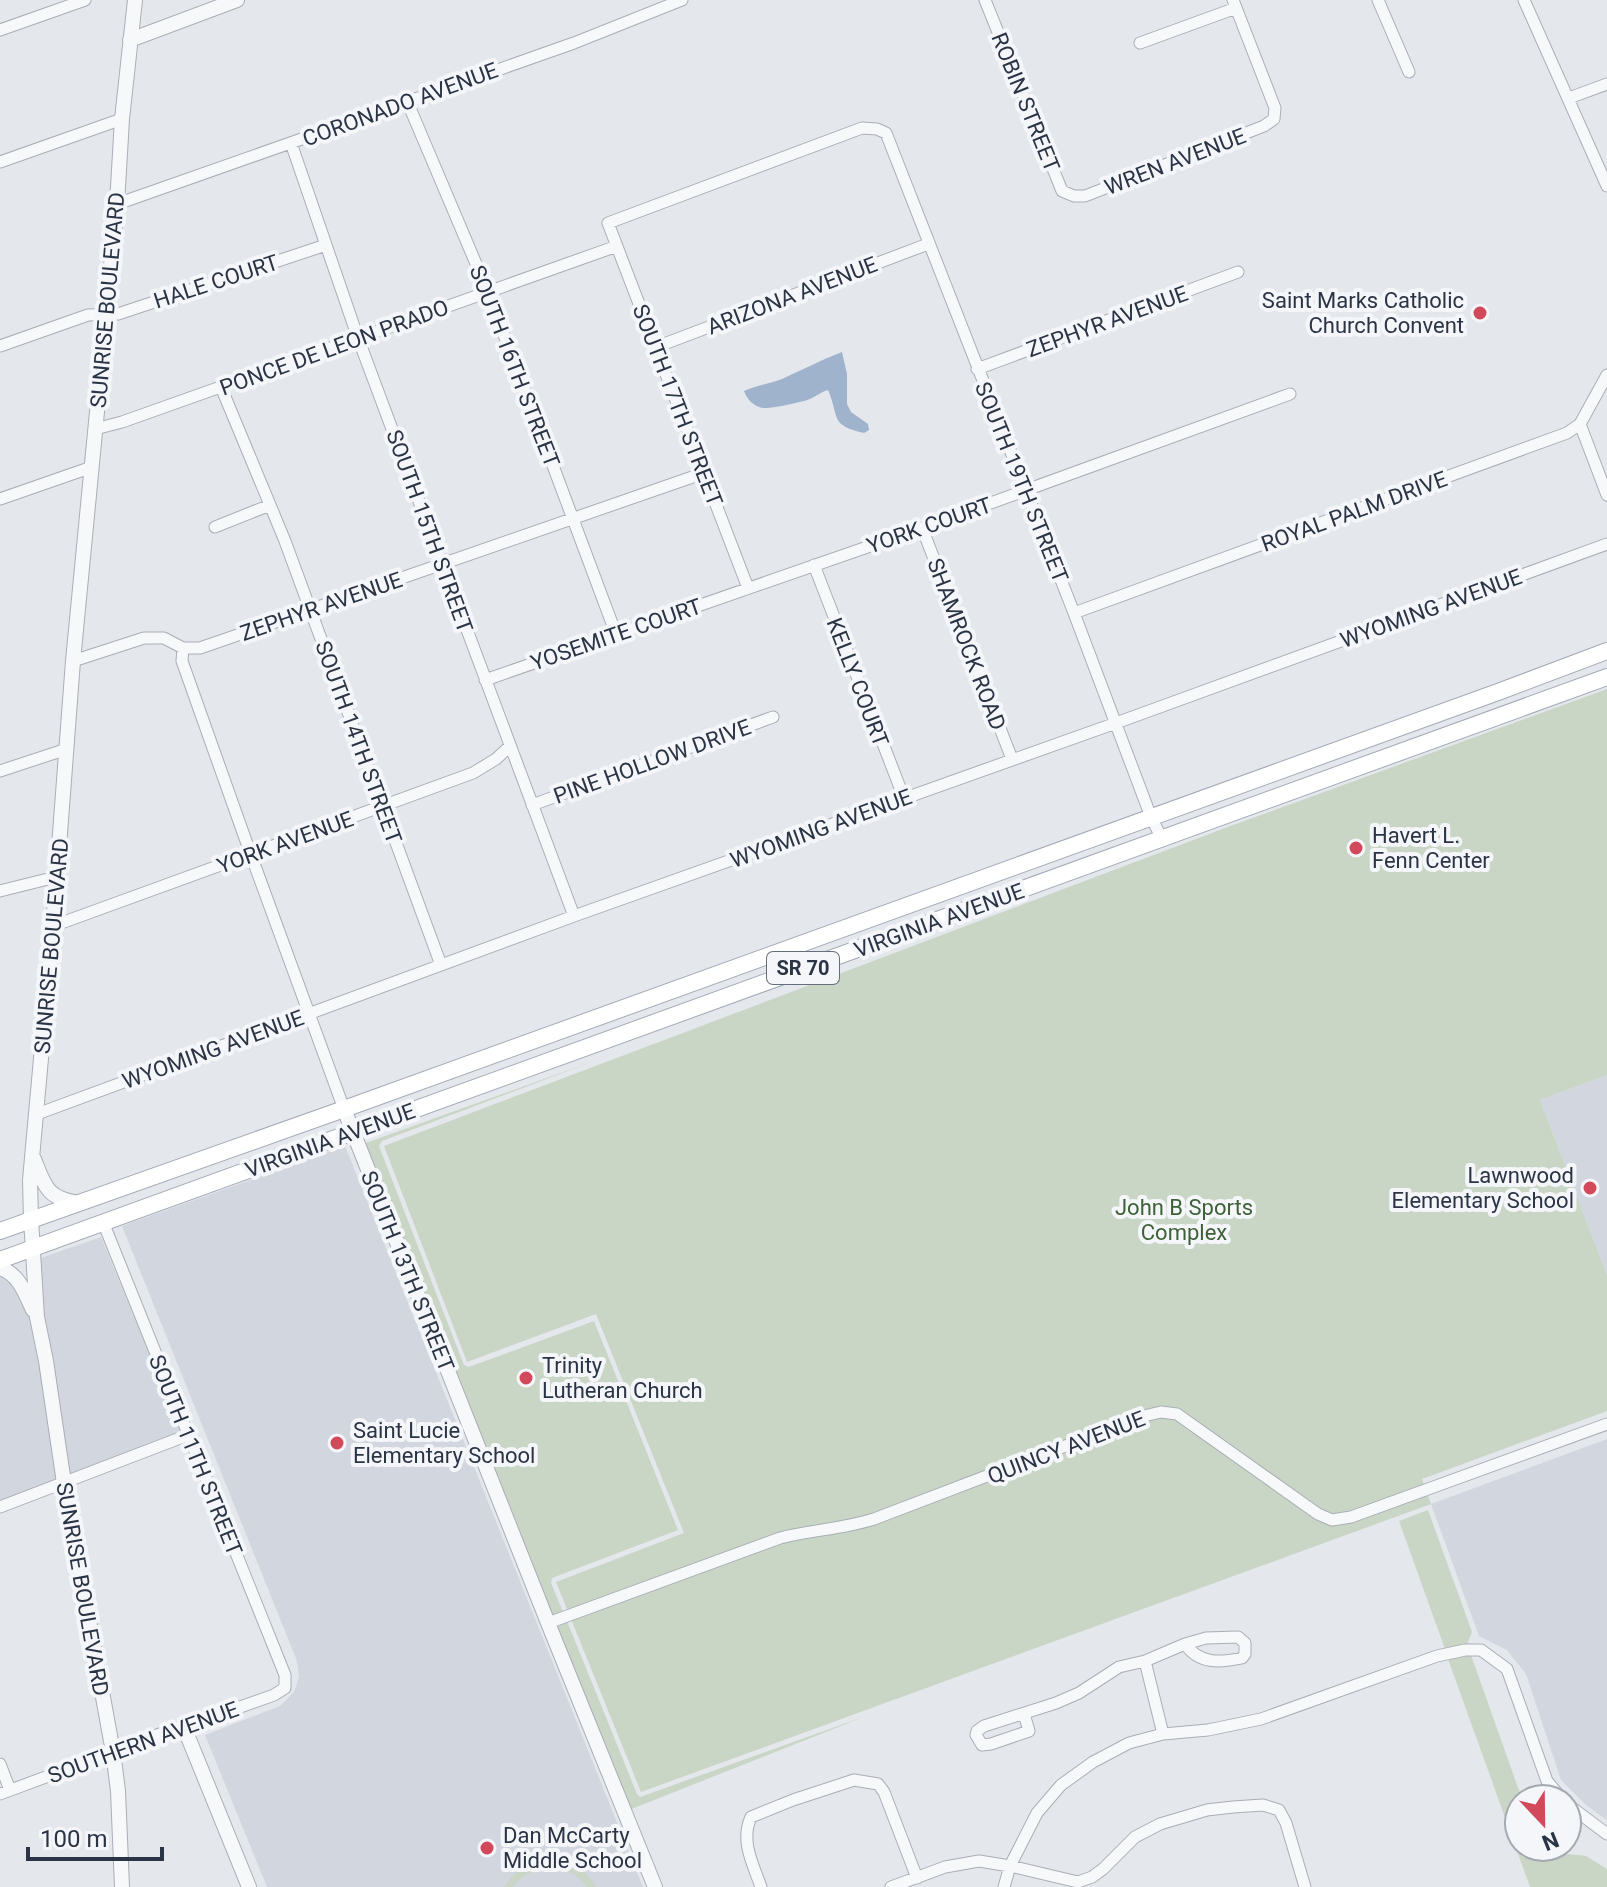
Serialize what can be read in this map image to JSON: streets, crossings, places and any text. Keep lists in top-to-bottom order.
{
  "streets": {
    "main road": ["VIRGINIA AVENUE", "SR 70"],
    "street": [
      "ROBIN STREET",
      "CORONADO AVENUE",
      "WREN AVENUE",
      "HALE COURT",
      "ARIZONA AVENUE",
      "SUNRISE BOULEVARD",
      "ZEPHYR AVENUE",
      "PONCE DE LEON PRADO",
      "SOUTH 16TH STREET",
      "SOUTH 17TH STREET",
      "SOUTH 19TH STREET",
      "ROYAL PALM DRIVE",
      "YORK COURT",
      "SOUTH 15TH STREET",
      "WYOMING AVENUE",
      "YOSEMITE COURT",
      "SHAMROCK ROAD",
      "KELLY COURT",
      "SOUTH 14TH STREET",
      "PINE HOLLOW DRIVE",
      "YORK AVENUE",
      "SOUTH 13TH STREET",
      "QUINCY AVENUE",
      "SOUTH 11TH STREET",
      "SOUTHERN AVENUE"
    ]
  },
  "crossings": [
    ["ROBIN STREET", "WREN AVENUE"],
    ["CORONADO AVENUE", "SUNRISE BOULEVARD"],
    ["CORONADO AVENUE", "SOUTH 16TH STREET"],
    ["CORONADO AVENUE", "SOUTH 15TH STREET"],
    ["HALE COURT", "SUNRISE BOULEVARD"],
    ["HALE COURT", "SOUTH 15TH STREET"],
    ["ARIZONA AVENUE", "SOUTH 17TH STREET"],
    ["ARIZONA AVENUE", "SOUTH 19TH STREET"],
    ["SUNRISE BOULEVARD", "ZEPHYR AVENUE"],
    ["SUNRISE BOULEVARD", "PONCE DE LEON PRADO"],
    ["SUNRISE BOULEVARD", "WYOMING AVENUE"],
    ["SUNRISE BOULEVARD", "YORK AVENUE"],
    ["SUNRISE BOULEVARD", "VIRGINIA AVENUE"],
    ["SUNRISE BOULEVARD", "SOUTHERN AVENUE"],
    ["ZEPHYR AVENUE", "SOUTH 16TH STREET"],
    ["ZEPHYR AVENUE", "SOUTH 17TH STREET"],
    ["ZEPHYR AVENUE", "SOUTH 19TH STREET"],
    ["ZEPHYR AVENUE", "SOUTH 15TH STREET"],
    ["ZEPHYR AVENUE", "SOUTH 14TH STREET"],
    ["ZEPHYR AVENUE", "SOUTH 13TH STREET"],
    ["PONCE DE LEON PRADO", "SOUTH 16TH STREET"],
    ["PONCE DE LEON PRADO", "SOUTH 17TH STREET"],
    ["PONCE DE LEON PRADO", "SOUTH 15TH STREET"],
    ["PONCE DE LEON PRADO", "SOUTH 14TH STREET"],
    ["SOUTH 16TH STREET", "YOSEMITE COURT"],
    ["SOUTH 17TH STREET", "SOUTH 19TH STREET"],
    ["SOUTH 17TH STREET", "YORK COURT"],
    ["SOUTH 17TH STREET", "YOSEMITE COURT"],
    ["SOUTH 19TH STREET", "ROYAL PALM DRIVE"],
    ["SOUTH 19TH STREET", "YORK COURT"],
    ["SOUTH 19TH STREET", "WYOMING AVENUE"],
    ["SOUTH 19TH STREET", "VIRGINIA AVENUE"],
    ["YORK COURT", "YOSEMITE COURT"],
    ["YORK COURT", "SHAMROCK ROAD"],
    ["YORK COURT", "KELLY COURT"],
    ["SOUTH 15TH STREET", "WYOMING AVENUE"],
    ["SOUTH 15TH STREET", "YOSEMITE COURT"],
    ["SOUTH 15TH STREET", "PINE HOLLOW DRIVE"],
    ["SOUTH 15TH STREET", "YORK AVENUE"],
    ["WYOMING AVENUE", "SHAMROCK ROAD"],
    ["WYOMING AVENUE", "KELLY COURT"],
    ["WYOMING AVENUE", "SOUTH 14TH STREET"],
    ["WYOMING AVENUE", "SOUTH 13TH STREET"],
    ["SOUTH 14TH STREET", "YORK AVENUE"],
    ["YORK AVENUE", "SOUTH 13TH STREET"],
    ["VIRGINIA AVENUE", "SOUTH 13TH STREET"],
    ["VIRGINIA AVENUE", "SOUTH 11TH STREET"],
    ["SOUTH 13TH STREET", "QUINCY AVENUE"],
    ["SOUTH 11TH STREET", "SOUTHERN AVENUE"]
  ],
  "parks": ["John B Sports Complex"],
  "places": [
    "Saint Marks Catholic Church Convent",
    "Havert L. Fenn Center",
    "Lawnwood Elementary School",
    "Trinity Lutheran Church",
    "Saint Lucie Elementary School",
    "Dan McCarty Middle School"
  ],
  "scale_bar": "100 m",
  "north": "bottom"
}
